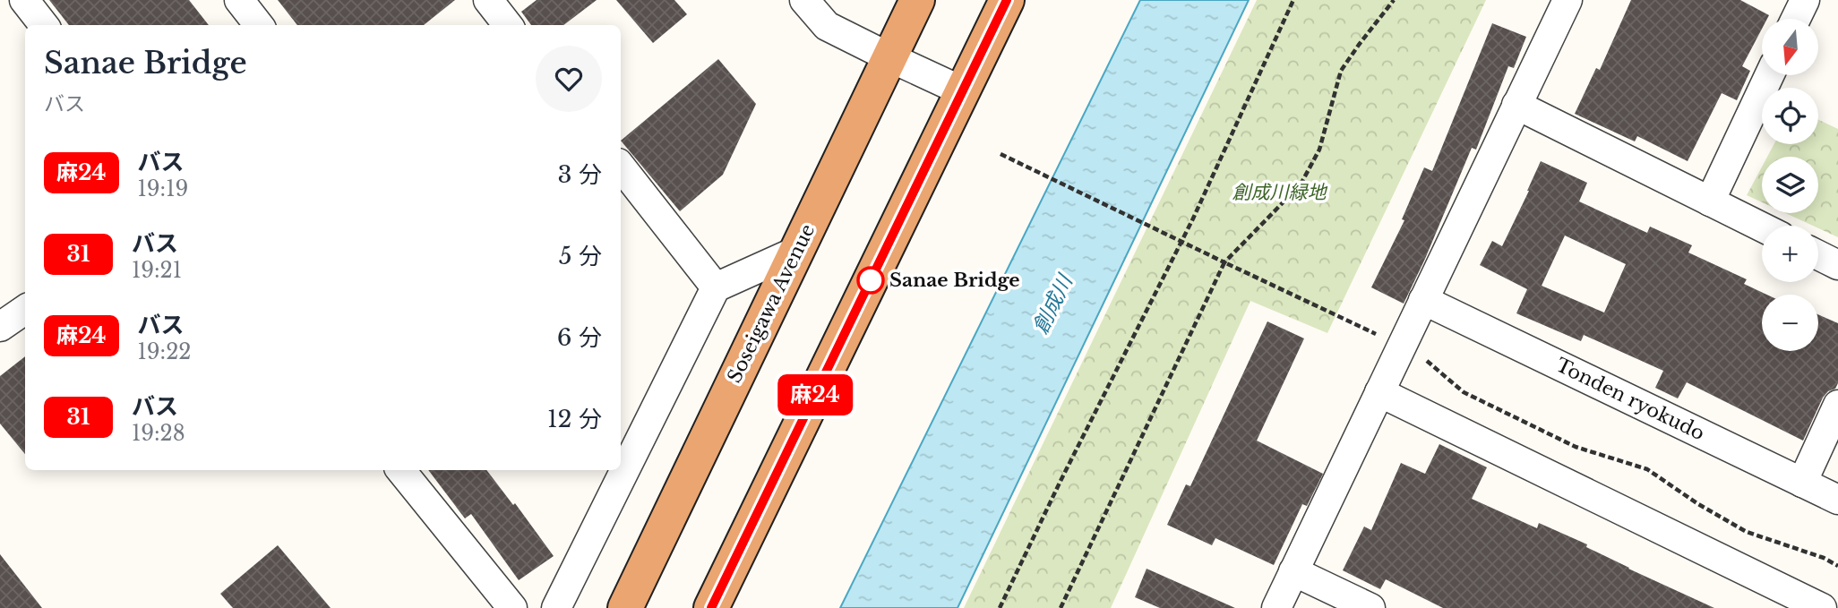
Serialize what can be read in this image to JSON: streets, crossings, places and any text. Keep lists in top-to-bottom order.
{
  "streets": {
    "highway": ["Soseigawa Avenue"],
    "street": ["Tonden ryokudo"]
  },
  "water": ["創成川"],
  "parks": ["創成川緑地"],
  "places": ["Sanae Bridge"],
  "lines": ["bus line 麻24"],
  "north": "bottom",
  "page": {
    "on_map": "麻24",
    "map_buttons": ["+", "−"],
    "heading": ["Sanae Bridge", "バス"],
    "list": [
      {
        "mark": "麻24",
        "name": "バス",
        "note": "19:19",
        "value": "3 分"
      },
      {
        "mark": "31",
        "name": "バス",
        "note": "19:21",
        "value": "5 分"
      },
      {
        "mark": "麻24",
        "name": "バス",
        "note": "19:22",
        "value": "6 分"
      },
      {
        "mark": "31",
        "name": "バス",
        "note": "19:28",
        "value": "12 分"
      }
    ]
  }
}
